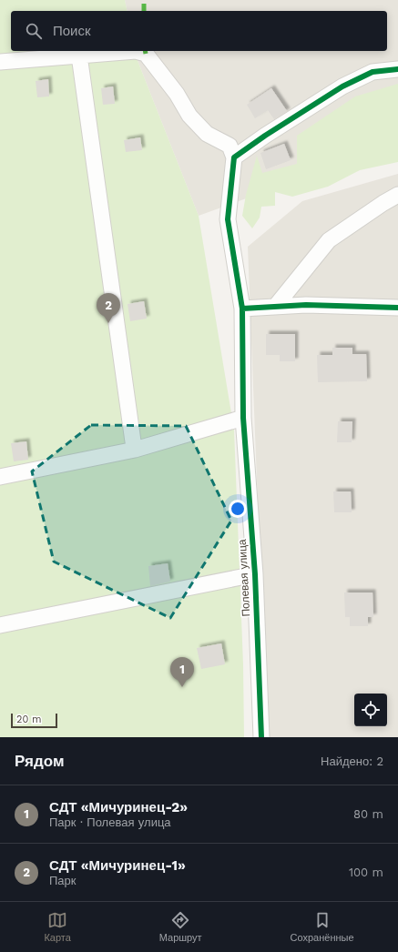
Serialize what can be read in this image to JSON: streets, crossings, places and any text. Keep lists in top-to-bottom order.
{
  "streets": {
    "street": ["Полевая улица"]
  },
  "scale_bar": "20 m",
  "page": {
    "search": "Поиск",
    "pins": ["2", "1"],
    "scale": "20 m",
    "heading": ["Рядом", "Найдено: 2"],
    "list": [
      {
        "mark": "1",
        "name": "СДТ «Мичуринец-2»",
        "note": "Парк · Полевая улица",
        "value": "80 m"
      },
      {
        "mark": "2",
        "name": "СДТ «Мичуринец-1»",
        "note": "Парк",
        "value": "100 m"
      }
    ],
    "nav": ["Карта", "Маршрут", "Сохранённые"]
  }
}
